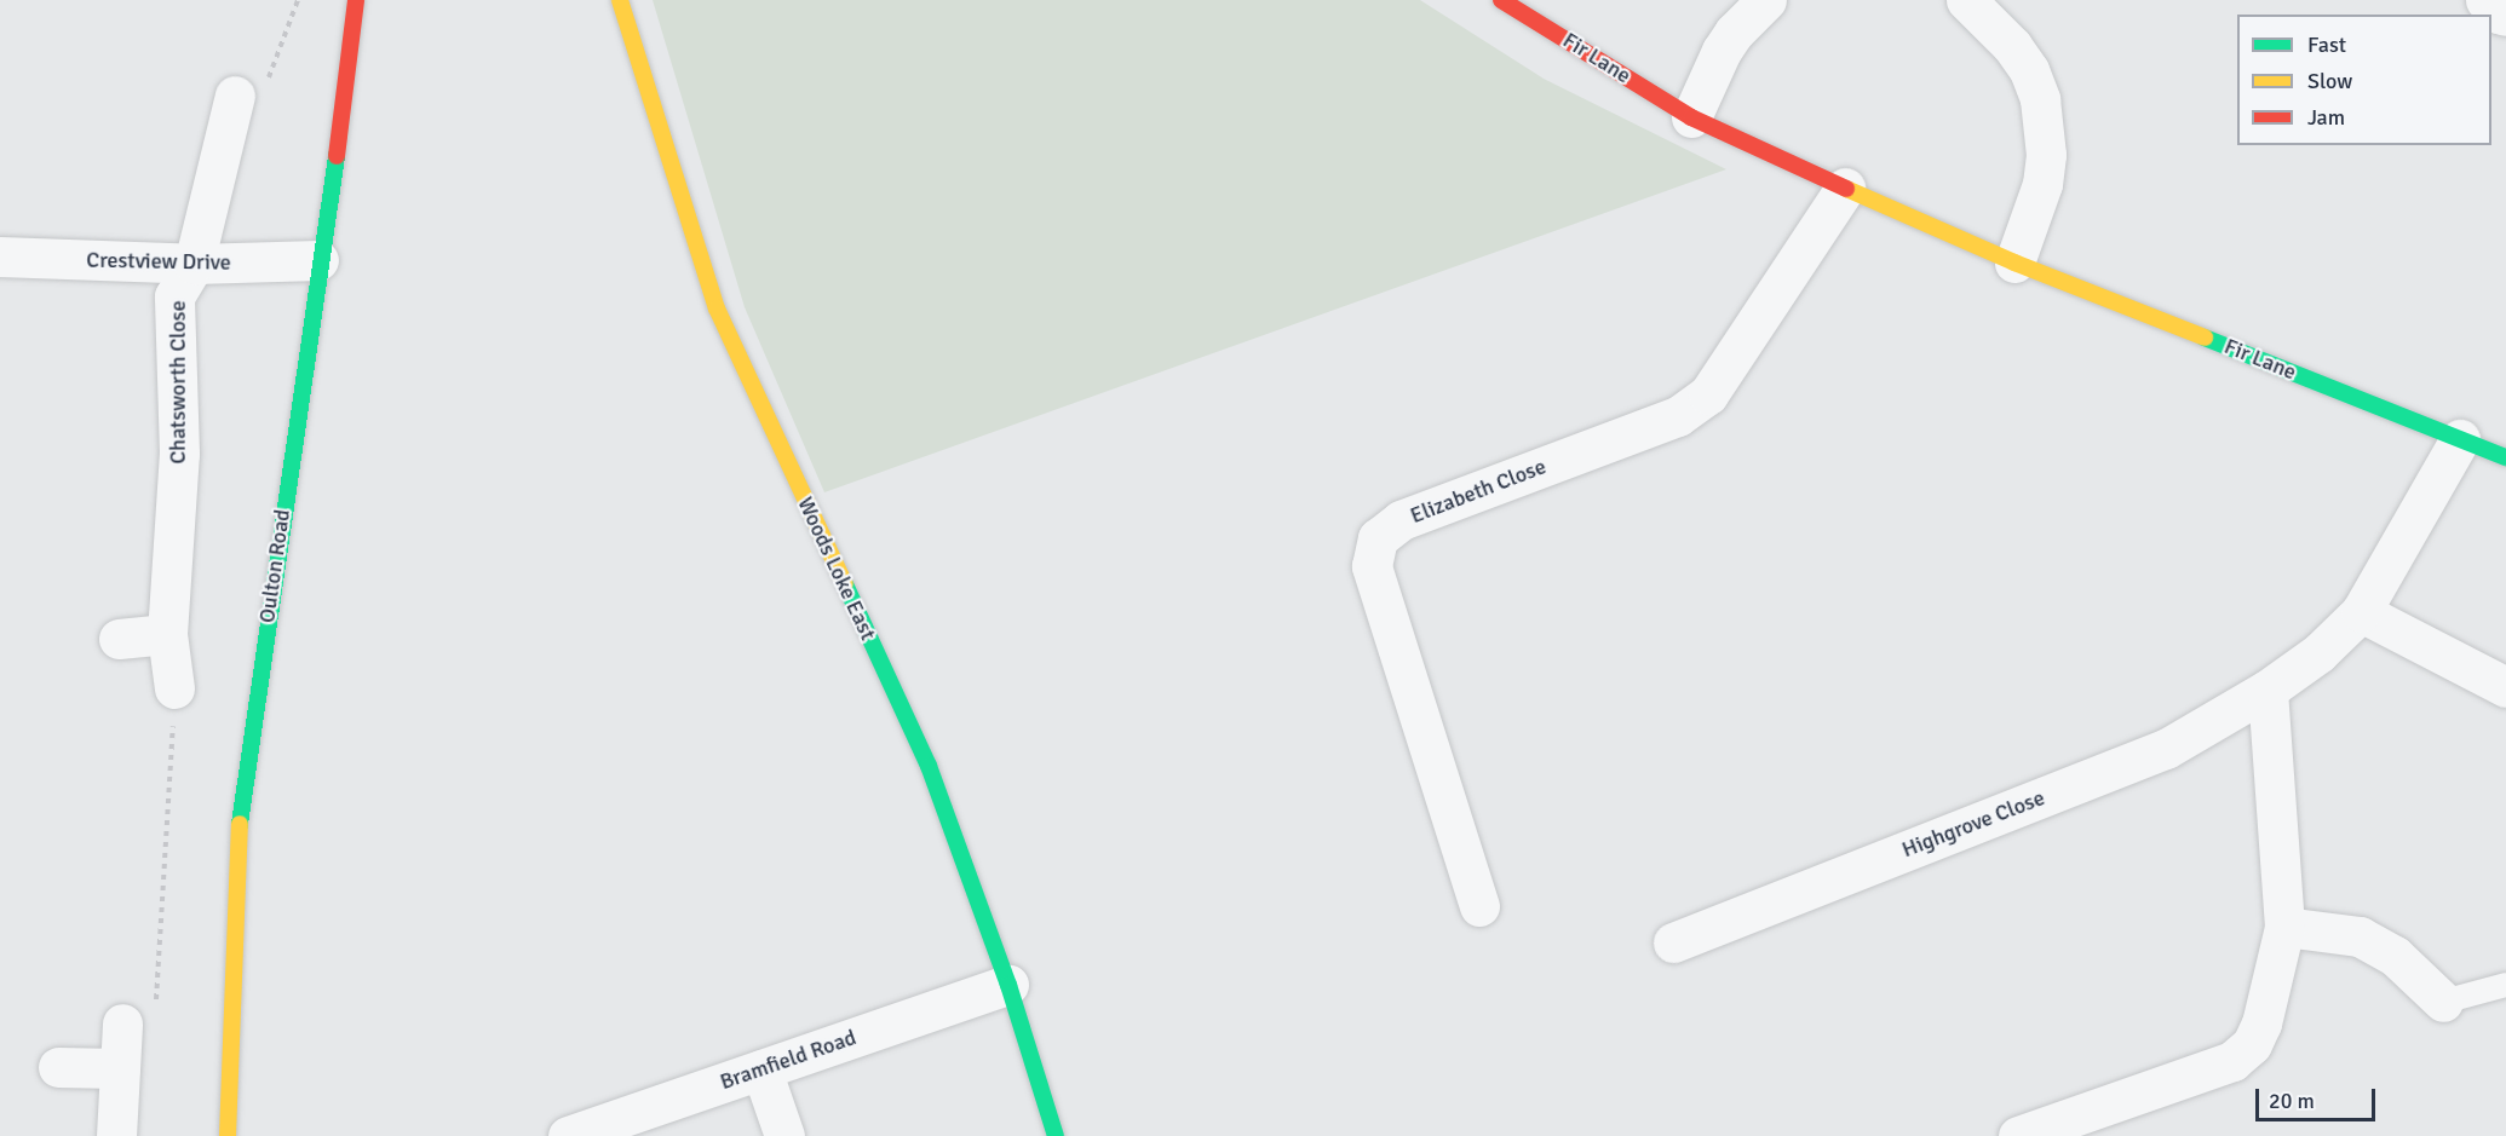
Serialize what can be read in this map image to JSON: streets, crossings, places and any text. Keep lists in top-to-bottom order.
{
  "streets": {
    "street": [
      "Fir Lane",
      "Crestview Drive",
      "Chatsworth Close",
      "Elizabeth Close",
      "Oulton Road",
      "Woods Loke East",
      "Highgrove Close",
      "Bramfield Road"
    ]
  },
  "crossings": [
    ["Fir Lane", "Elizabeth Close"],
    ["Fir Lane", "Highgrove Close"],
    ["Crestview Drive", "Chatsworth Close"],
    ["Crestview Drive", "Oulton Road"],
    ["Woods Loke East", "Bramfield Road"]
  ],
  "legend": ["Fast", "Slow", "Jam"],
  "scale_bar": "20 m"
}
